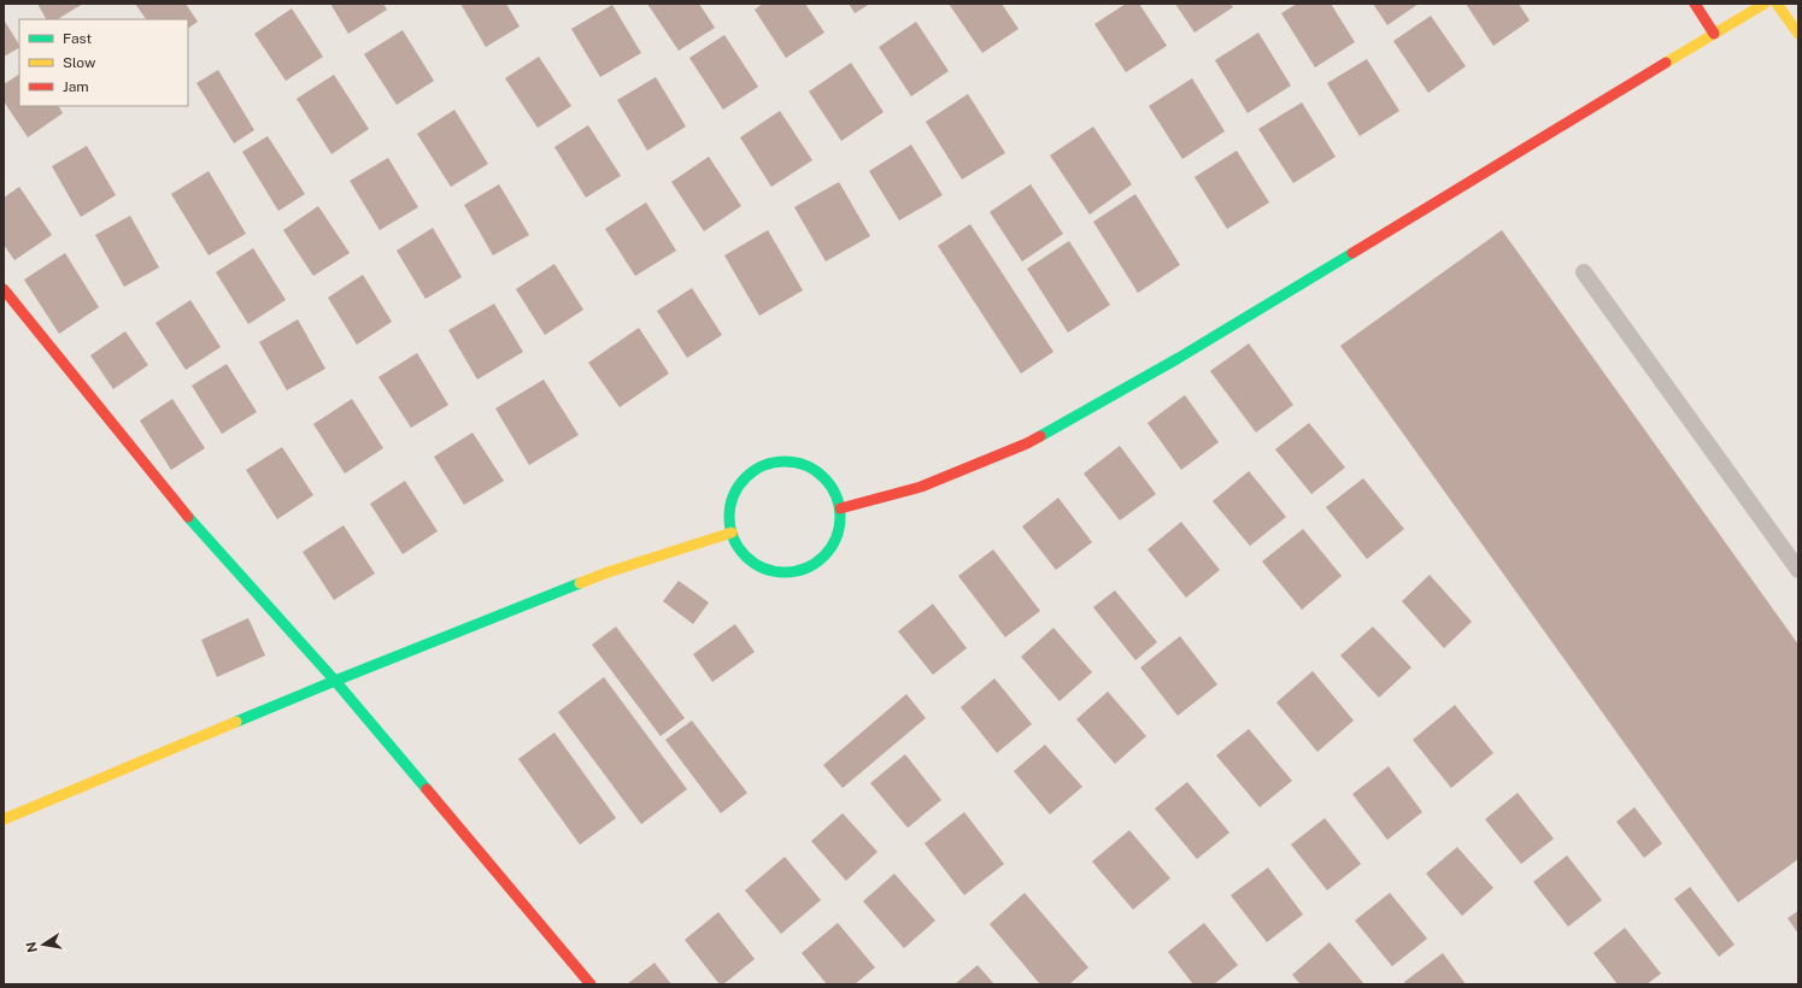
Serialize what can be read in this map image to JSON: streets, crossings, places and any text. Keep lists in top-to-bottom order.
{
  "legend": ["Fast", "Slow", "Jam"],
  "north": "left"
}
